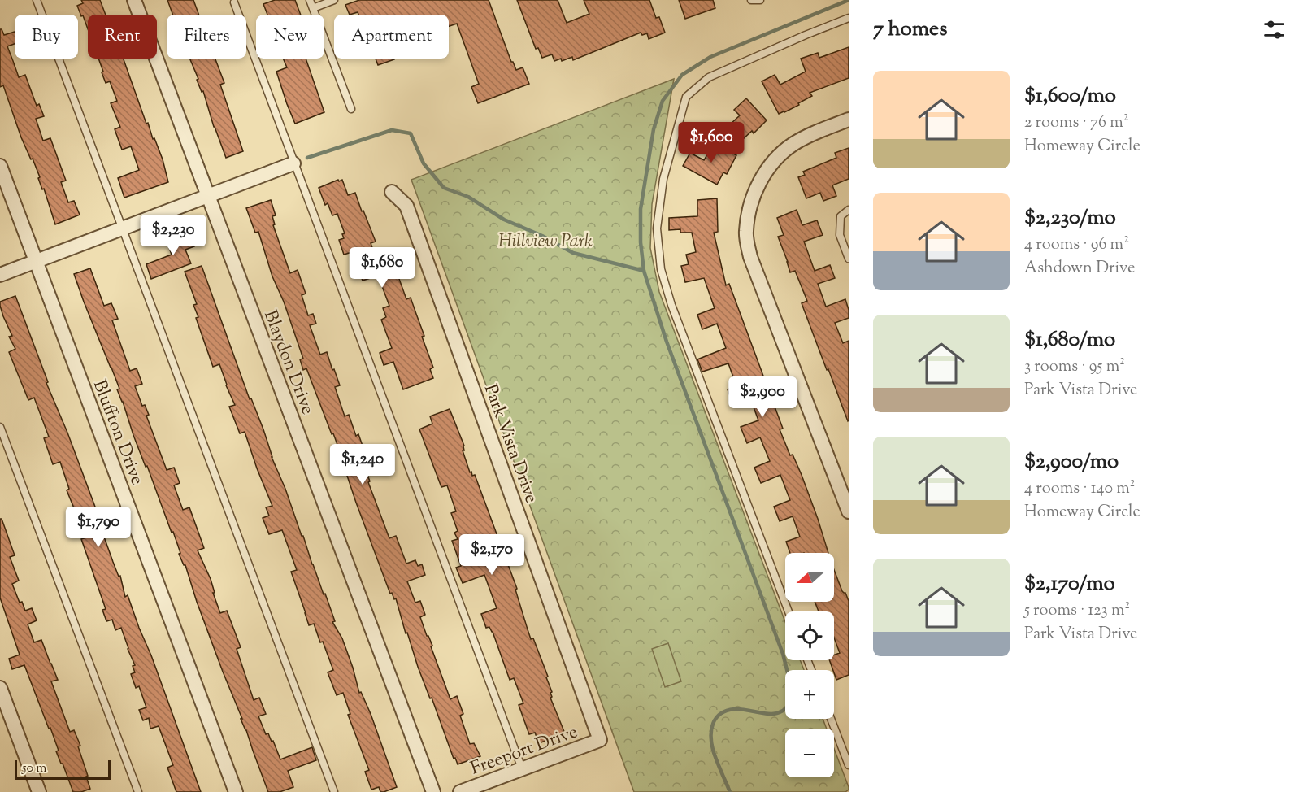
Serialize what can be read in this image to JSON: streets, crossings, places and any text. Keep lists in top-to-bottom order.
{
  "streets": {
    "street": [
      "Blaydon Drive",
      "Bluffton Drive",
      "Park Vista Drive",
      "Freeport Drive"
    ]
  },
  "crossings": [
    ["Park Vista Drive", "Freeport Drive"]
  ],
  "parks": ["Hillview Park"],
  "scale_bar": "50 m",
  "north": "left",
  "page": {
    "heading": "7 homes",
    "chip": [
      "Buy",
      "Rent",
      "Filters",
      "New",
      "Apartment"
    ],
    "list": [
      {
        "name": "$1,600/mo",
        "note": "2 rooms · 76 m² · Homeway Circle"
      },
      {
        "name": "$2,230/mo",
        "note": "4 rooms · 96 m² · Ashdown Drive"
      },
      {
        "name": "$1,680/mo",
        "note": "3 rooms · 95 m² · Park Vista Drive"
      },
      {
        "name": "$2,900/mo",
        "note": "4 rooms · 140 m² · Homeway Circle"
      },
      {
        "name": "$2,170/mo",
        "note": "5 rooms · 123 m² · Park Vista Drive"
      }
    ],
    "price": [
      "$1,600",
      "$2,230",
      "$1,680",
      "$2,900",
      "$1,240",
      "$1,790",
      "$2,170"
    ],
    "map_buttons": ["+", "−"],
    "scale": "50 m"
  }
}
